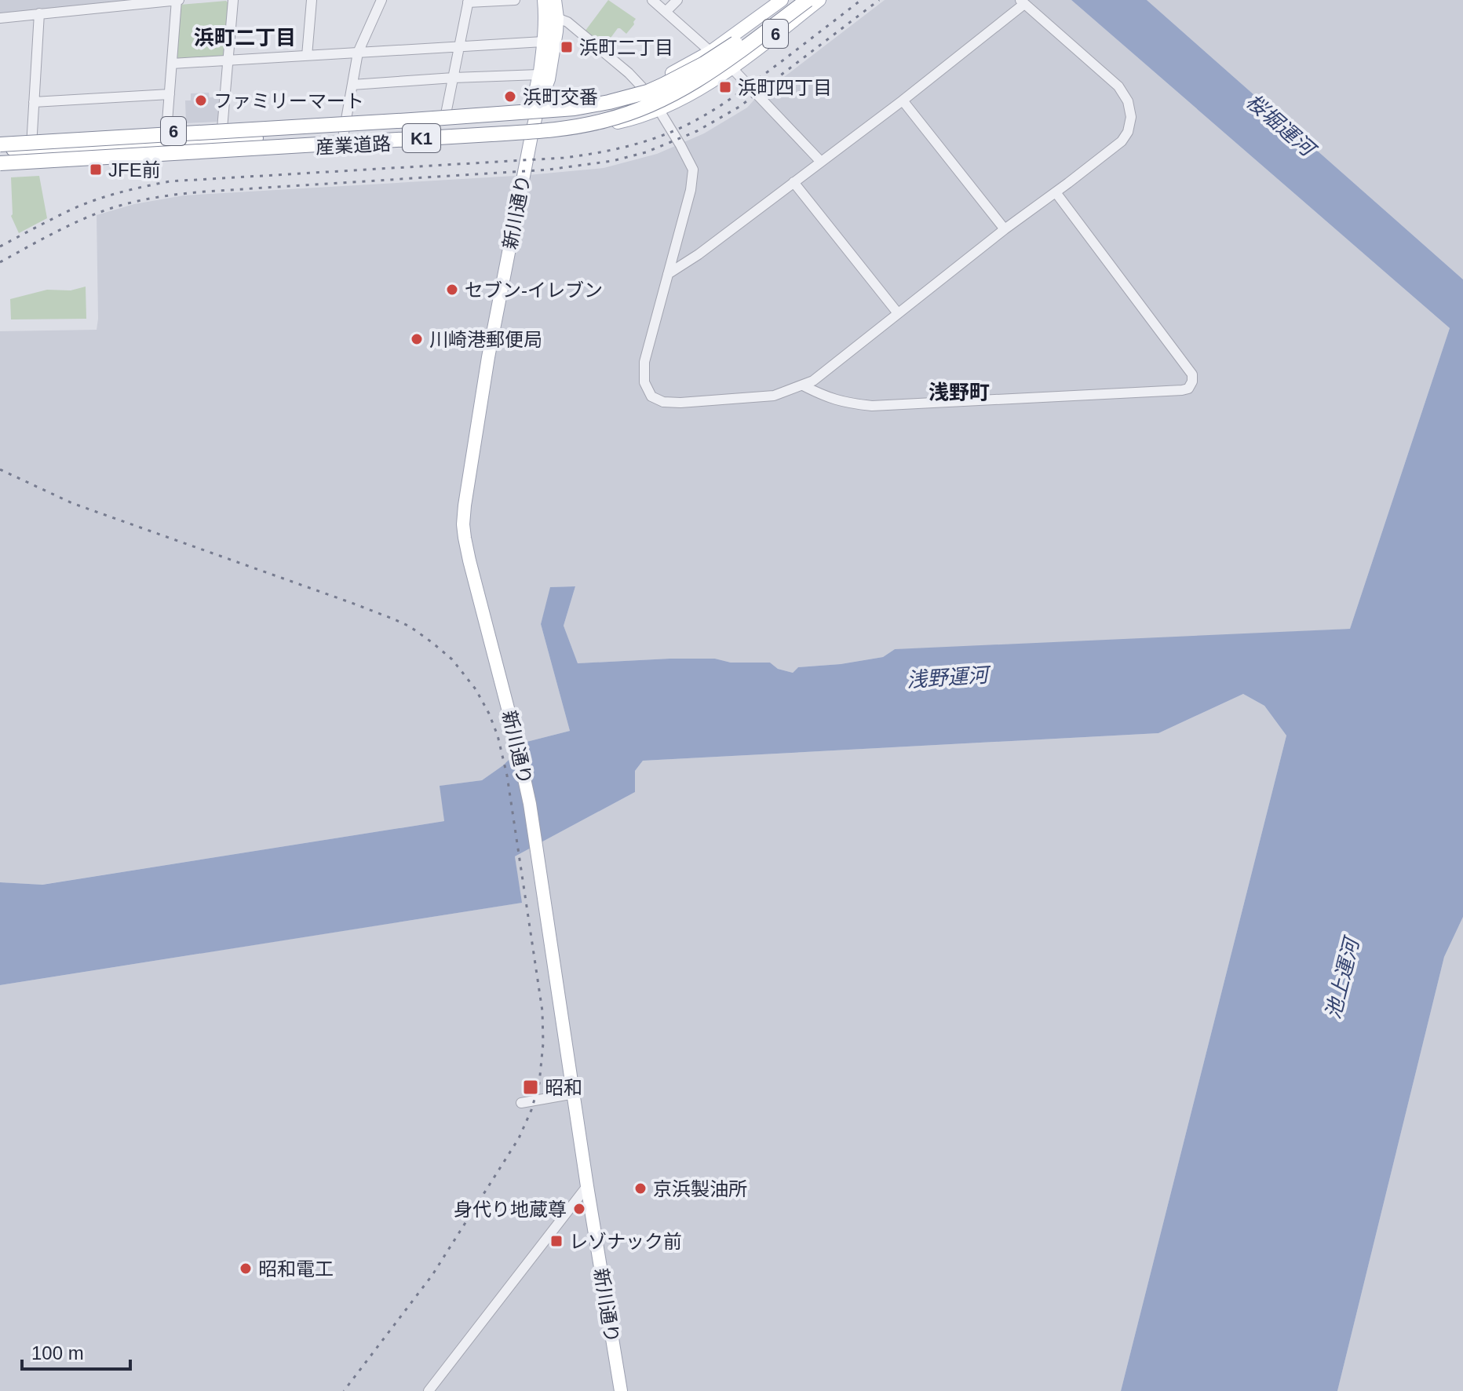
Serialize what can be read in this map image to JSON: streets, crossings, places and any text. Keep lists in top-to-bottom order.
{
  "streets": {
    "highway": ["K1"],
    "main road": ["6", "産業道路", "新川通り"]
  },
  "crossings": [
    ["K1", "産業道路"],
    ["産業道路", "新川通り"]
  ],
  "districts": ["浜町二丁目", "浅野町"],
  "water": ["桜堀運河", "浅野運河", "池上運河"],
  "places": {
    "transit": [
      "浜町二丁目",
      "浜町四丁目",
      "JFE前",
      "昭和",
      "レゾナック前"
    ],
    "other": [
      "浜町交番",
      "ファミリーマート",
      "セブン-イレブン",
      "川崎港郵便局",
      "京浜製油所",
      "身代り地蔵尊",
      "昭和電工"
    ]
  },
  "scale_bar": "100 m"
}
